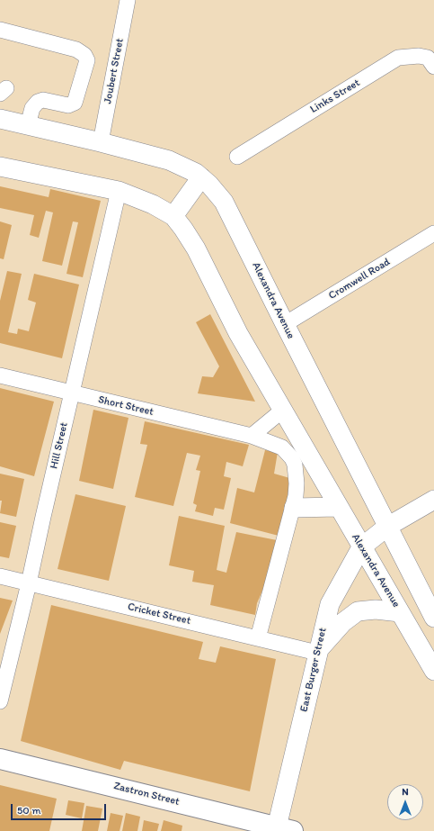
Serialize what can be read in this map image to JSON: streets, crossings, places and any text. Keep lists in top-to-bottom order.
{
  "streets": {
    "highway": ["Zastron Street"],
    "main road": ["Alexandra Avenue", "East Burger Street"],
    "street": [
      "Joubert Street",
      "Links Street",
      "Cromwell Road",
      "Short Street",
      "Hill Street",
      "Cricket Street"
    ]
  },
  "crossings": [
    ["Joubert Street", "Alexandra Avenue"],
    ["Cromwell Road", "Alexandra Avenue"],
    ["Alexandra Avenue", "Hill Street"],
    ["Alexandra Avenue", "East Burger Street"],
    ["Short Street", "Hill Street"],
    ["Hill Street", "Cricket Street"],
    ["Cricket Street", "East Burger Street"],
    ["East Burger Street", "Zastron Street"]
  ],
  "scale_bar": "50 m",
  "north": "top"
}
